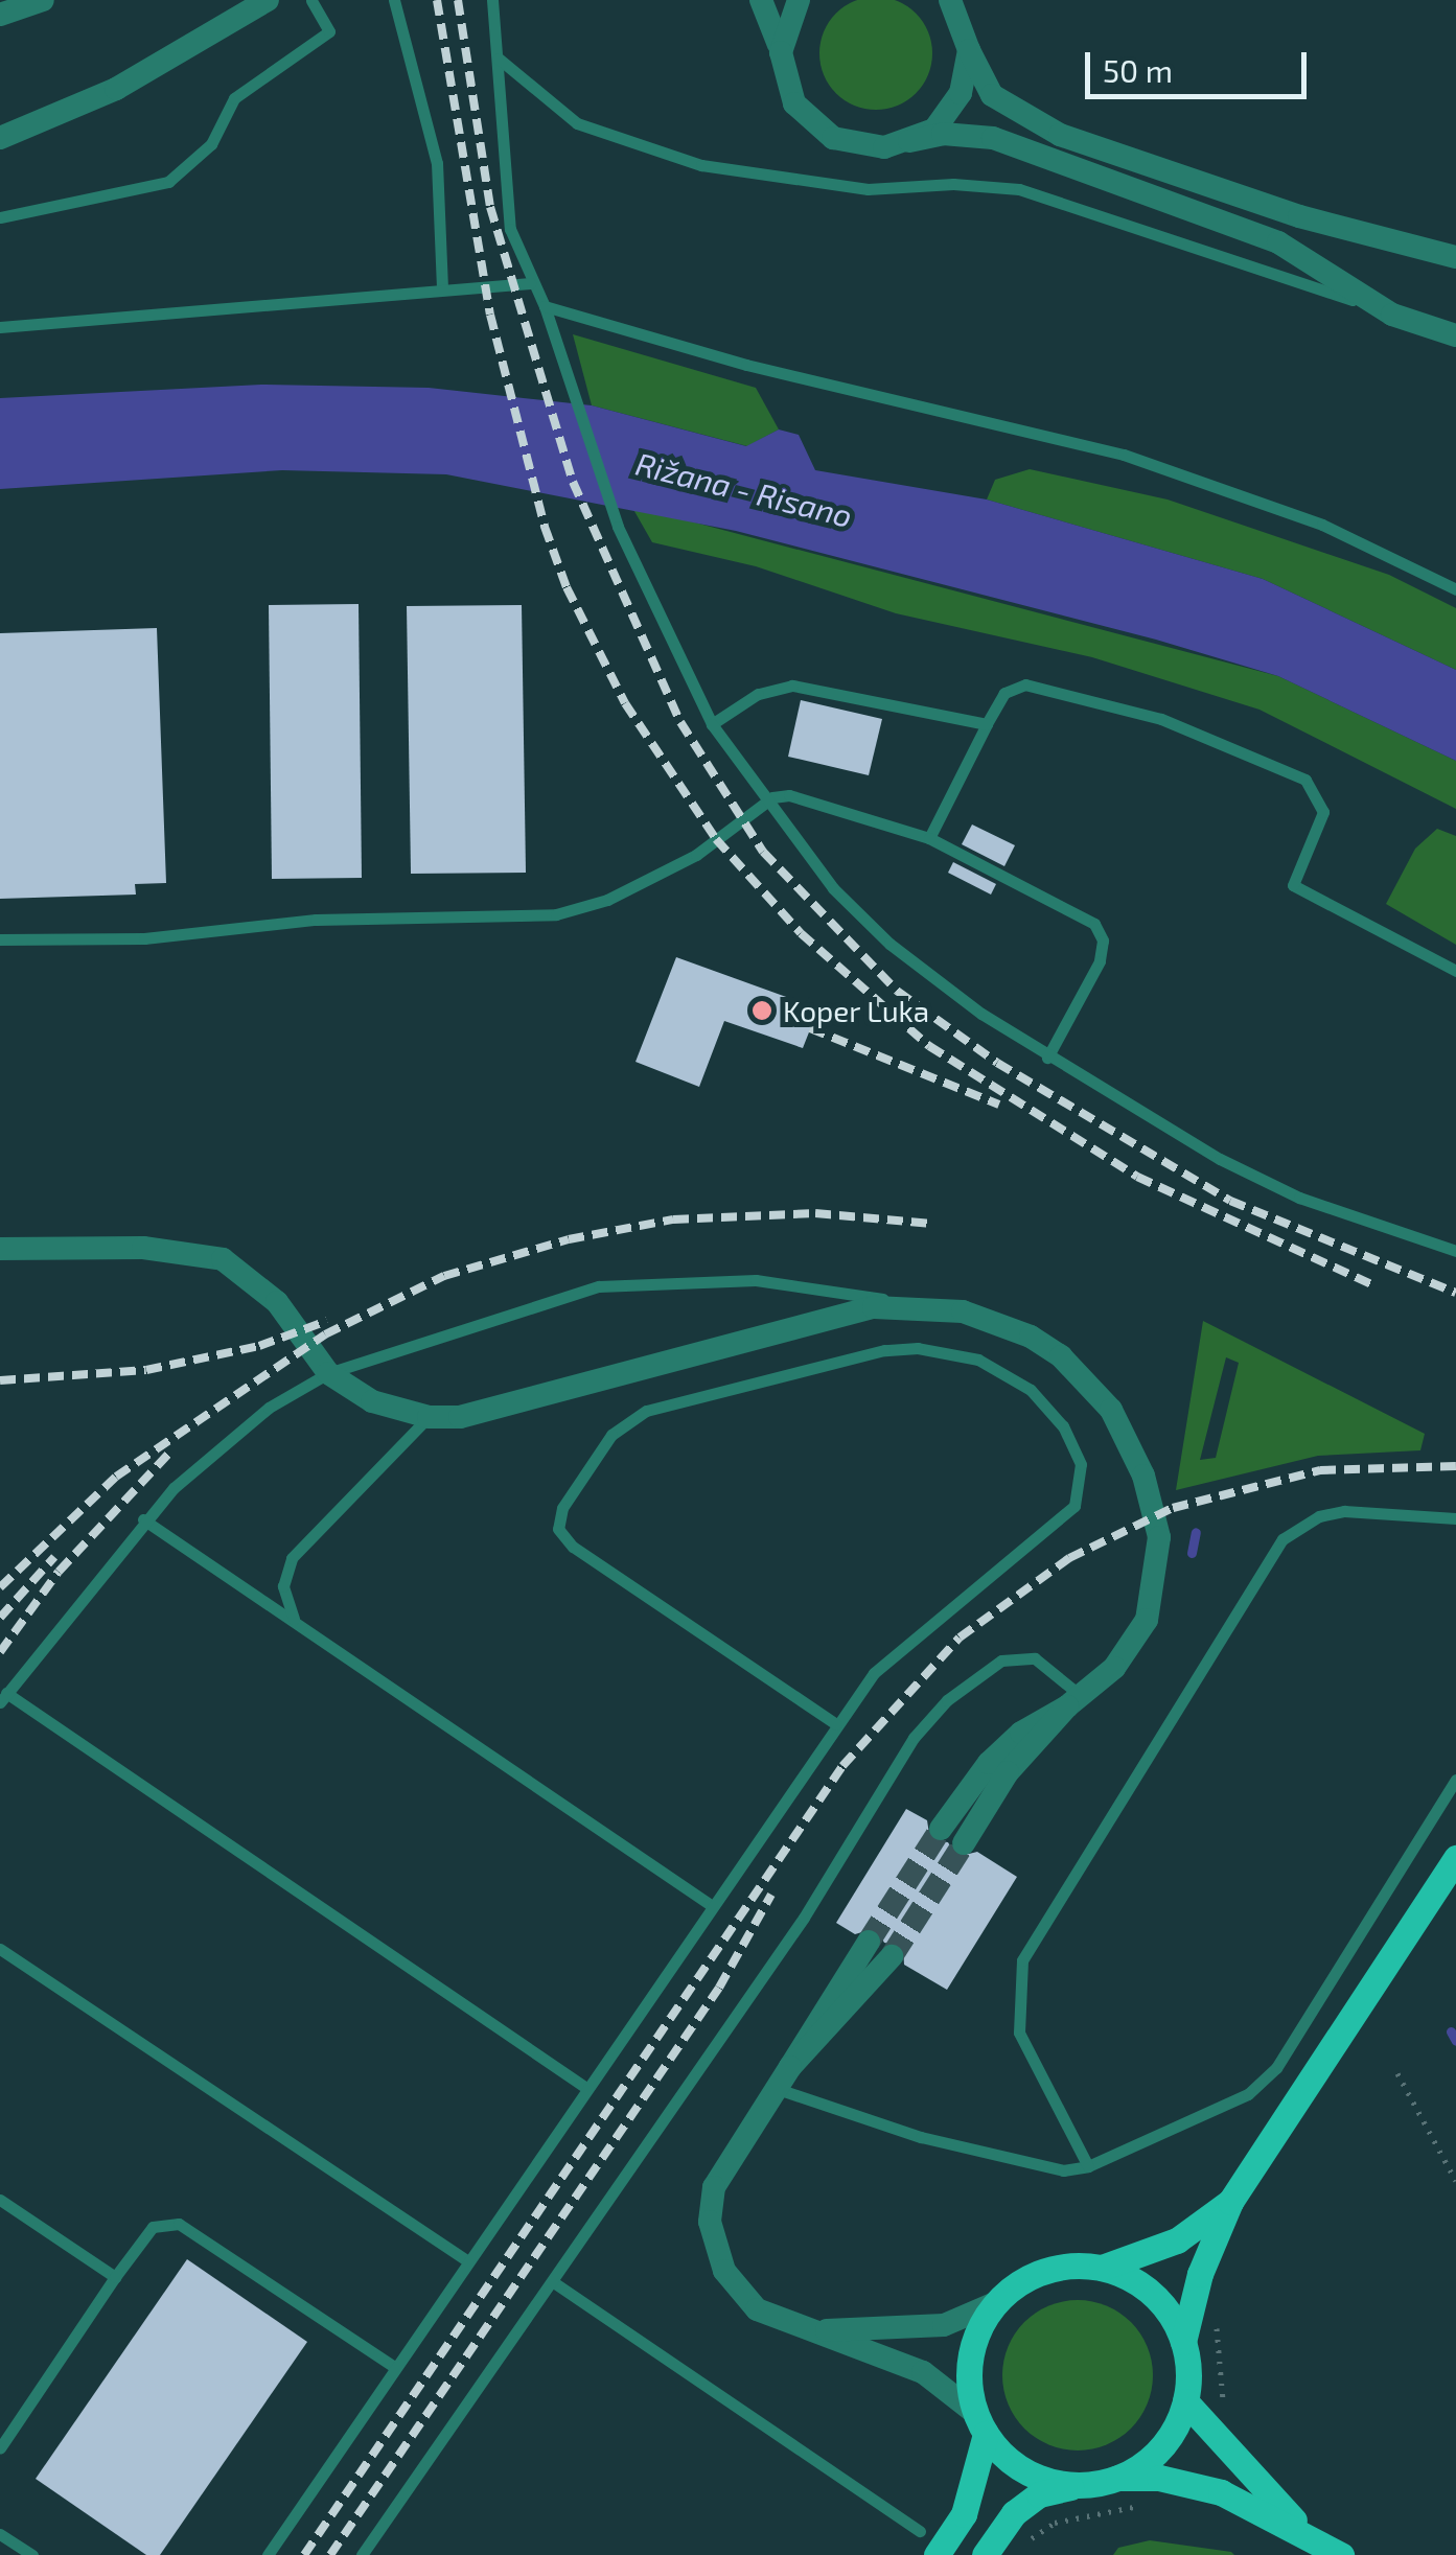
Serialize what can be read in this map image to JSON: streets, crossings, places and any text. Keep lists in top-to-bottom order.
{
  "water": ["Rižana - Risano"],
  "places": ["Koper Luka"],
  "scale_bar": "50 m"
}
